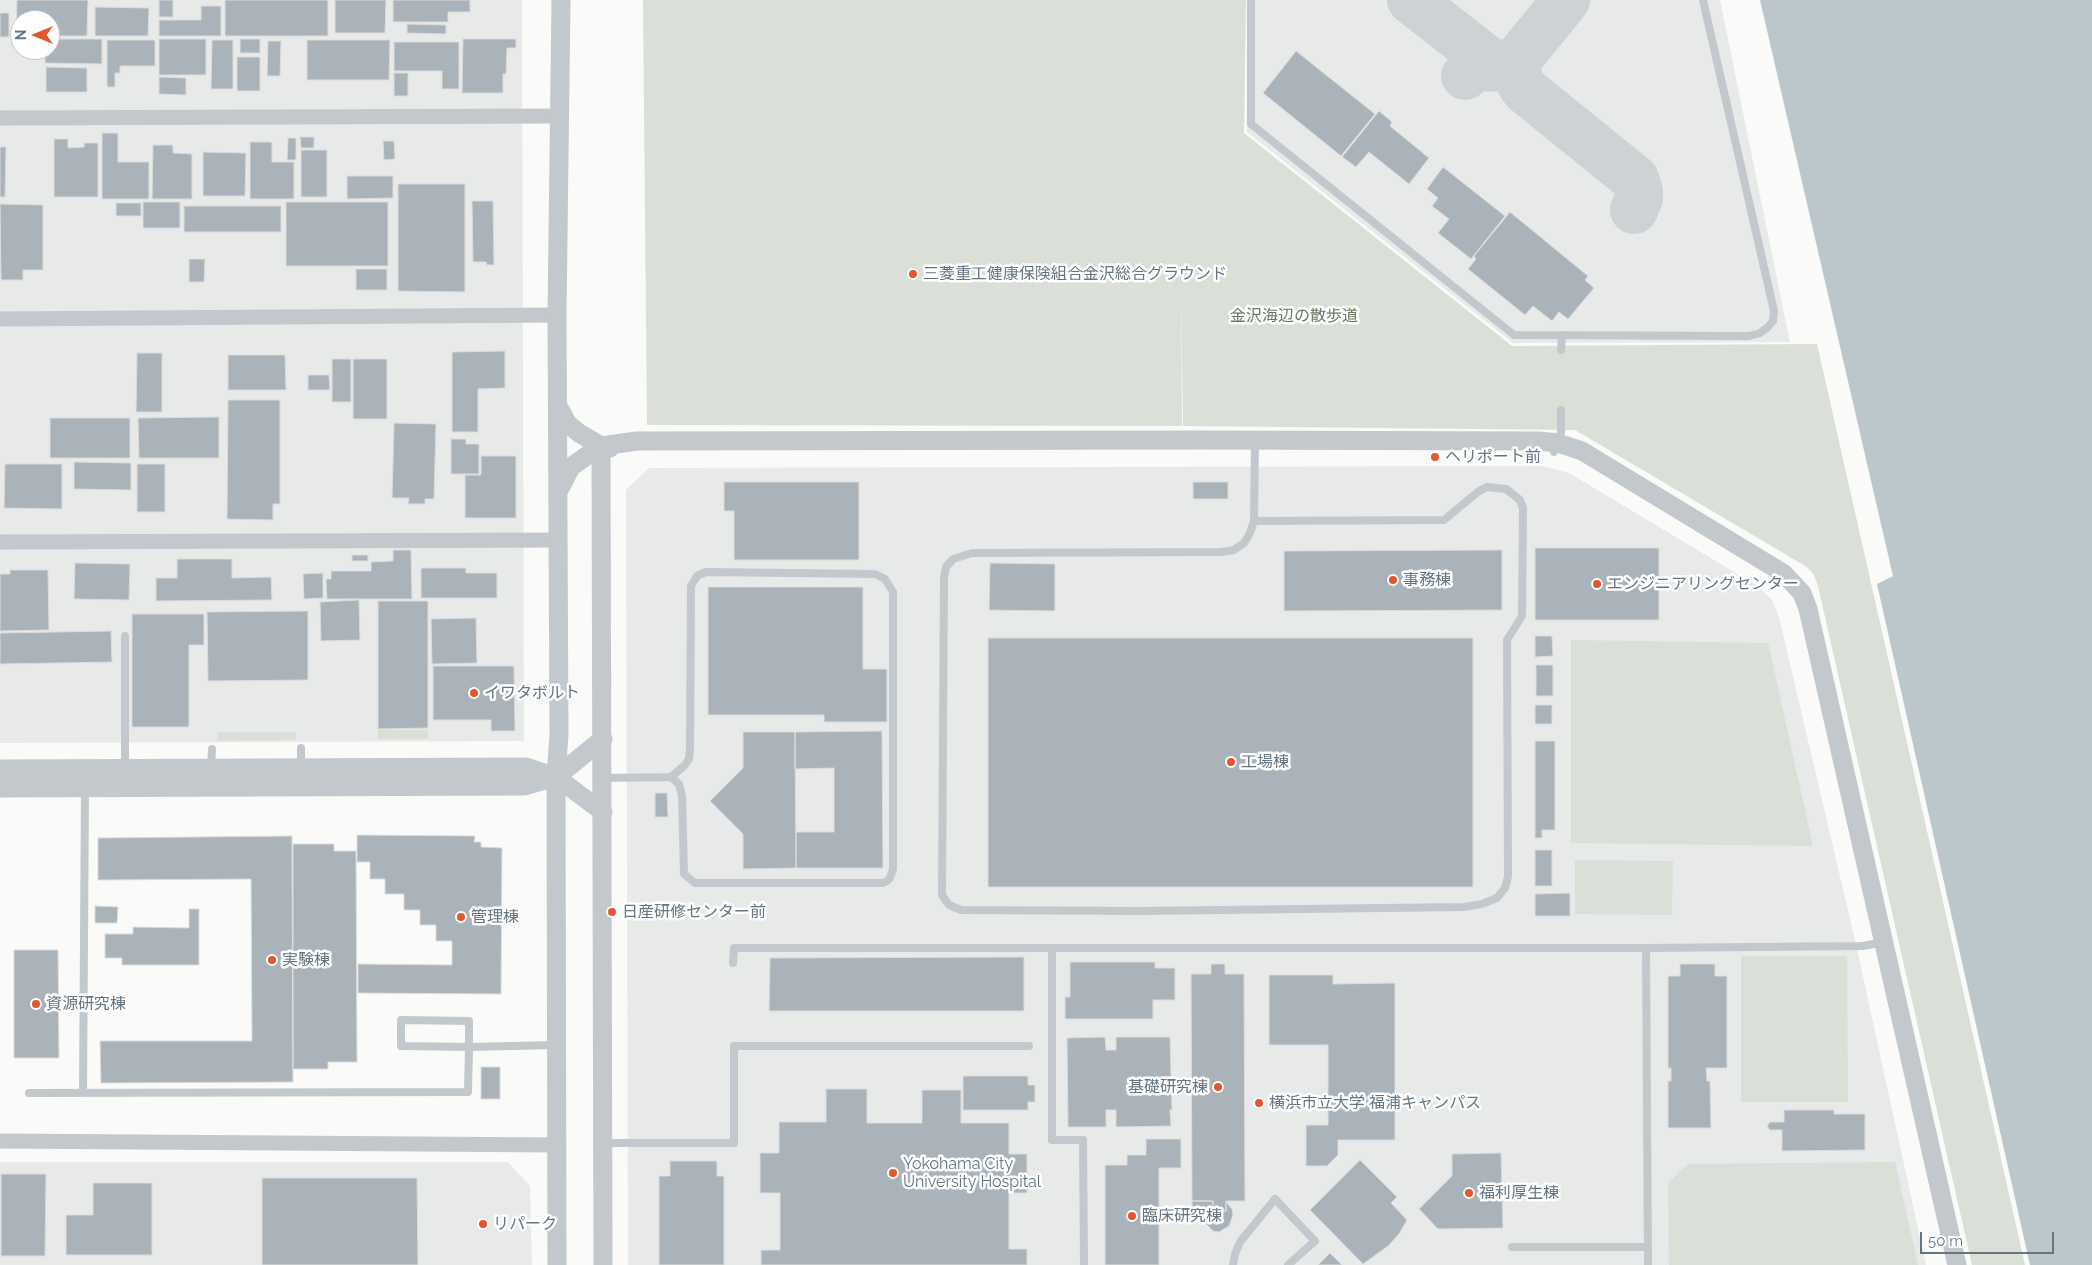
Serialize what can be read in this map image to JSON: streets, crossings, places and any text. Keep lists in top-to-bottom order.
{
  "parks": ["金沢海辺の散歩道"],
  "places": [
    "三菱重工健康保険組合金沢総合グラウンド",
    "ヘリポート前",
    "事務棟",
    "エンジニアリングセンター",
    "イワタボルト",
    "工場棟",
    "日産研修センター前",
    "管理棟",
    "実験棟",
    "資源研究棟",
    "基礎研究棟",
    "横浜市立大学 福浦キャンパス",
    "Yokohama City University Hospital",
    "福利厚生棟",
    "臨床研究棟",
    "リパーク"
  ],
  "scale_bar": "50 m",
  "north": "left"
}
